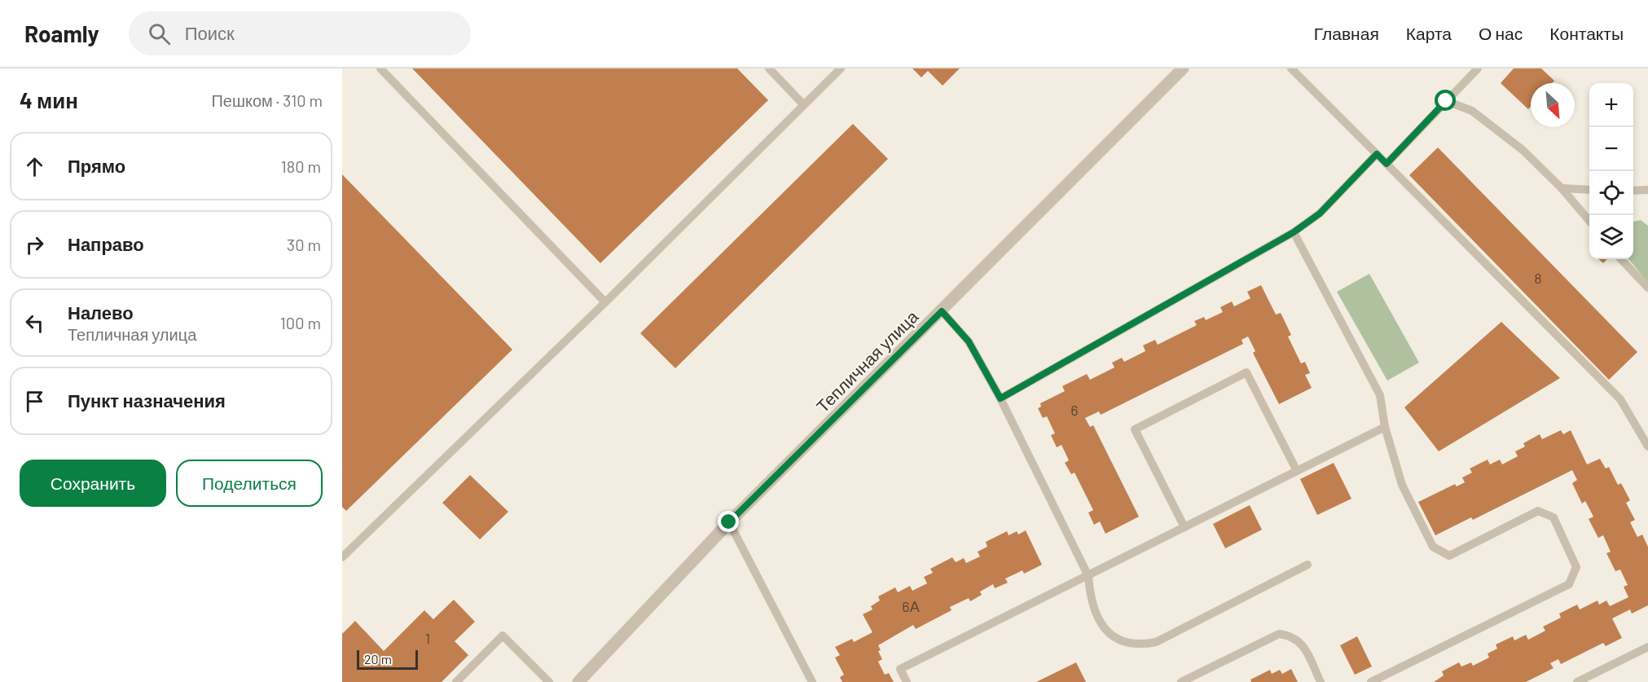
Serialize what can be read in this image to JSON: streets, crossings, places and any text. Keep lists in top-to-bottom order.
{
  "streets": {
    "street": ["Тепличная улица"]
  },
  "house_numbers": [
    "8",
    "6",
    "6А",
    "1"
  ],
  "scale_bar": "20 m",
  "north": "bottom right",
  "page": {
    "header": "Roamly",
    "search": "Поиск",
    "nav": [
      "Главная",
      "Карта",
      "О нас",
      "Контакты"
    ],
    "heading": ["4 мин", "Пешком · 310 m"],
    "map_buttons": ["+", "−"],
    "list": [
      ["Прямо", "180 m"],
      ["Направо", "30 m"],
      ["Налево", "Тепличная улица", "100 m"],
      "Пункт назначения"
    ],
    "buttons": ["Сохранить", "Поделиться"],
    "scale": "20 m"
  }
}
